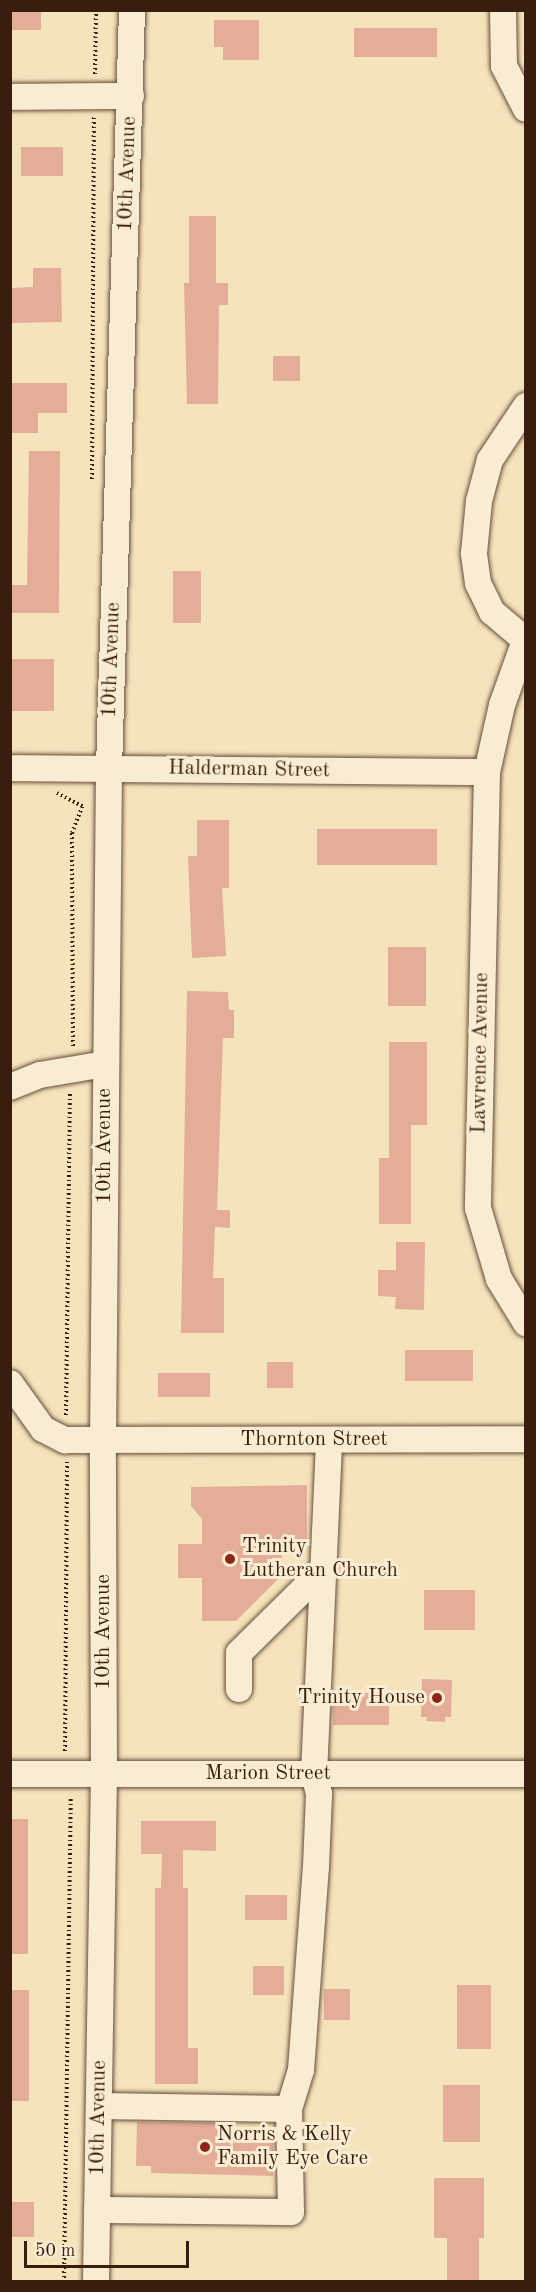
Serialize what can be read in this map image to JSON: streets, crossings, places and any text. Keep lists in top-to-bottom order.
{
  "streets": {
    "street": [
      "10th Avenue",
      "Halderman Street",
      "Lawrence Avenue",
      "Thornton Street",
      "Marion Street"
    ]
  },
  "crossings": [
    ["10th Avenue", "Halderman Street"],
    ["10th Avenue", "Thornton Street"],
    ["10th Avenue", "Marion Street"],
    ["Halderman Street", "Lawrence Avenue"]
  ],
  "places": ["Trinity Lutheran Church", "Trinity House", "Norris & Kelly Family Eye Care"],
  "scale_bar": "50 m"
}
